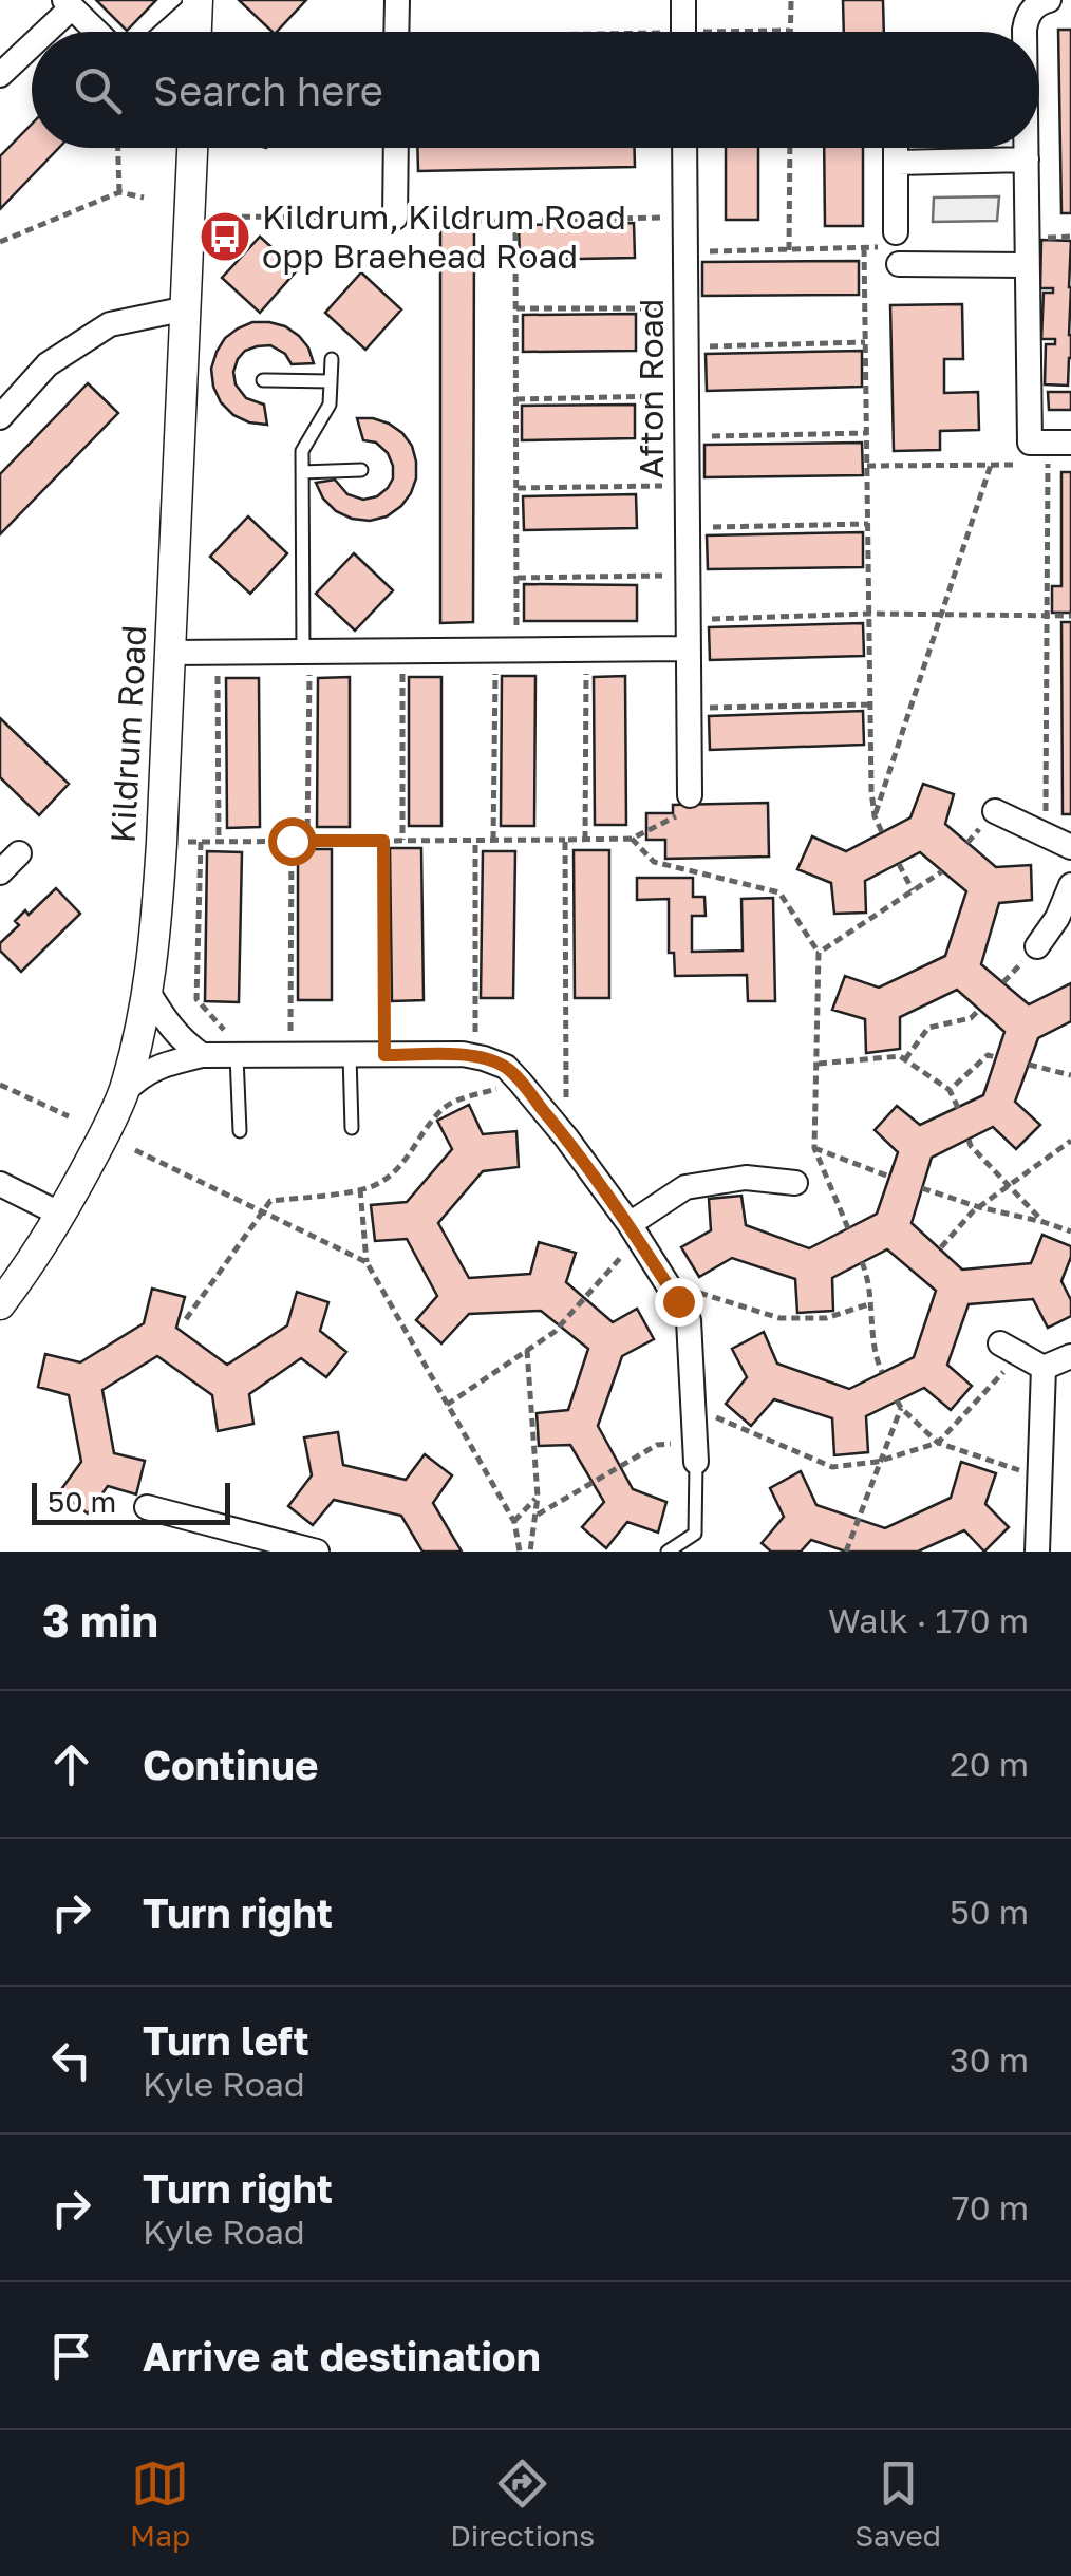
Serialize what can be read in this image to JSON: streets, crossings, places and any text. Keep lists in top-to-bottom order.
{
  "streets": {
    "street": ["Afton Road", "Kildrum Road"]
  },
  "places": {
    "bus stop": ["Kildrum, Kildrum Road opp Braehead Road"]
  },
  "scale_bar": "50 m",
  "page": {
    "search": "Search here",
    "scale": "50 m",
    "heading": ["3 min", "Walk · 170 m"],
    "list": [
      ["Continue", "20 m"],
      ["Turn right", "50 m"],
      ["Turn left", "Kyle Road", "30 m"],
      ["Turn right", "Kyle Road", "70 m"],
      "Arrive at destination"
    ],
    "nav": ["Map", "Directions", "Saved"]
  }
}
